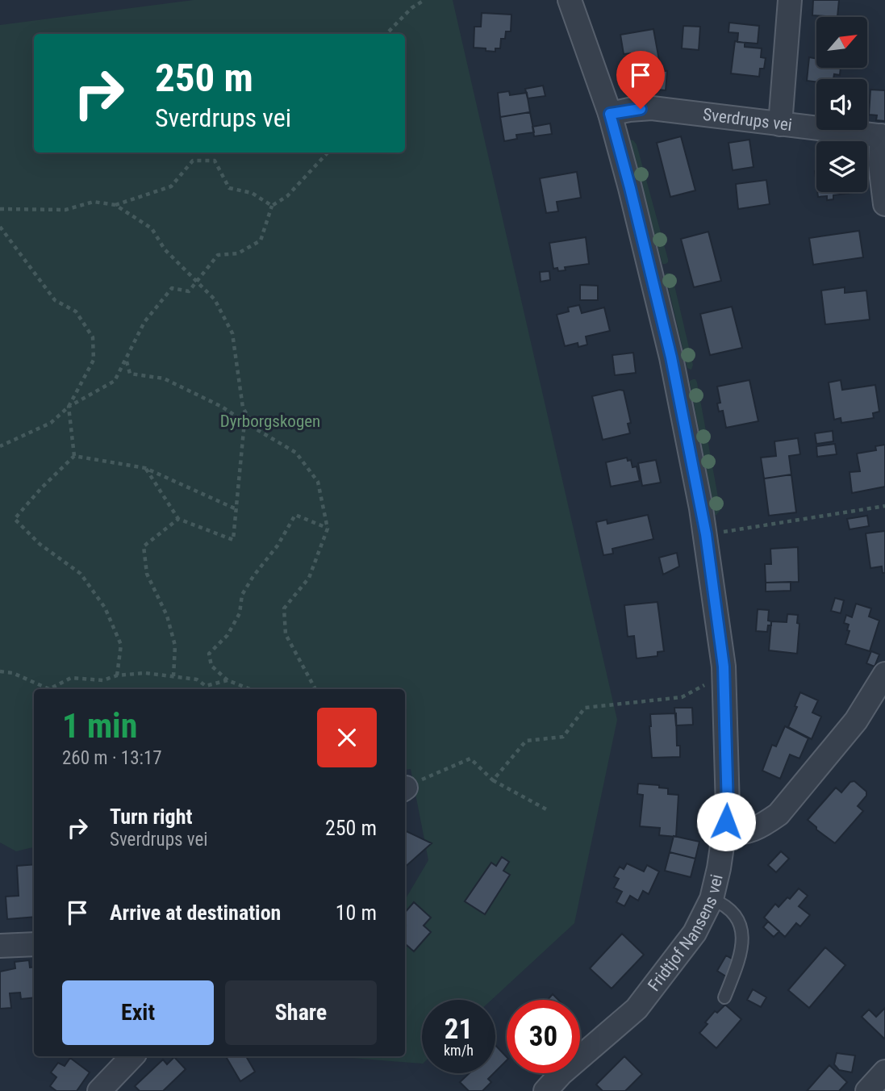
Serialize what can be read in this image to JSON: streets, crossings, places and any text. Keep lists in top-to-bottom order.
{
  "streets": {
    "street": ["Sverdrups vei", "Fridtjof Nansens vei"]
  },
  "crossings": [
    ["Sverdrups vei", "Fridtjof Nansens vei"]
  ],
  "parks": ["Dyrborgskogen"],
  "north": "top right",
  "page": {
    "turn": ["250 m", "Sverdrups vei"],
    "heading": ["1 min", "260 m · 13:17"],
    "list": [
      {
        "name": "Turn right",
        "note": "Sverdrups vei",
        "value": "250 m"
      },
      {
        "name": "Arrive at destination",
        "value": "10 m"
      }
    ],
    "buttons": ["Exit", "Share"],
    "speed": "21 km/h",
    "limit": "30"
  }
}
